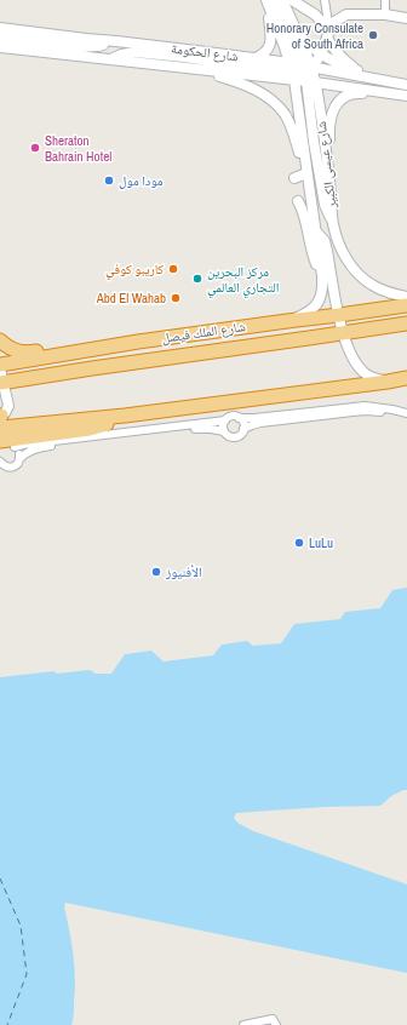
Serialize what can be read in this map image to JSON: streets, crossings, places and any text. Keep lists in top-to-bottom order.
{
  "streets": {
    "highway": ["شارع الملك فيصل"],
    "main road": ["شارع الحكومة", "شارع عيسى الكبير"]
  },
  "crossings": [
    ["شارع الحكومة", "شارع عيسى الكبير"],
    ["شارع عيسى الكبير", "شارع الملك فيصل"]
  ],
  "places": [
    "Honorary Consulate of South Africa",
    "Sheraton Bahrain Hotel",
    "مودا مول",
    "كاريبو كوفي",
    "مركز البحرين التجاري العالمي",
    "Abd El Wahab",
    "LuLu",
    "الأفنيوز"
  ]
}
